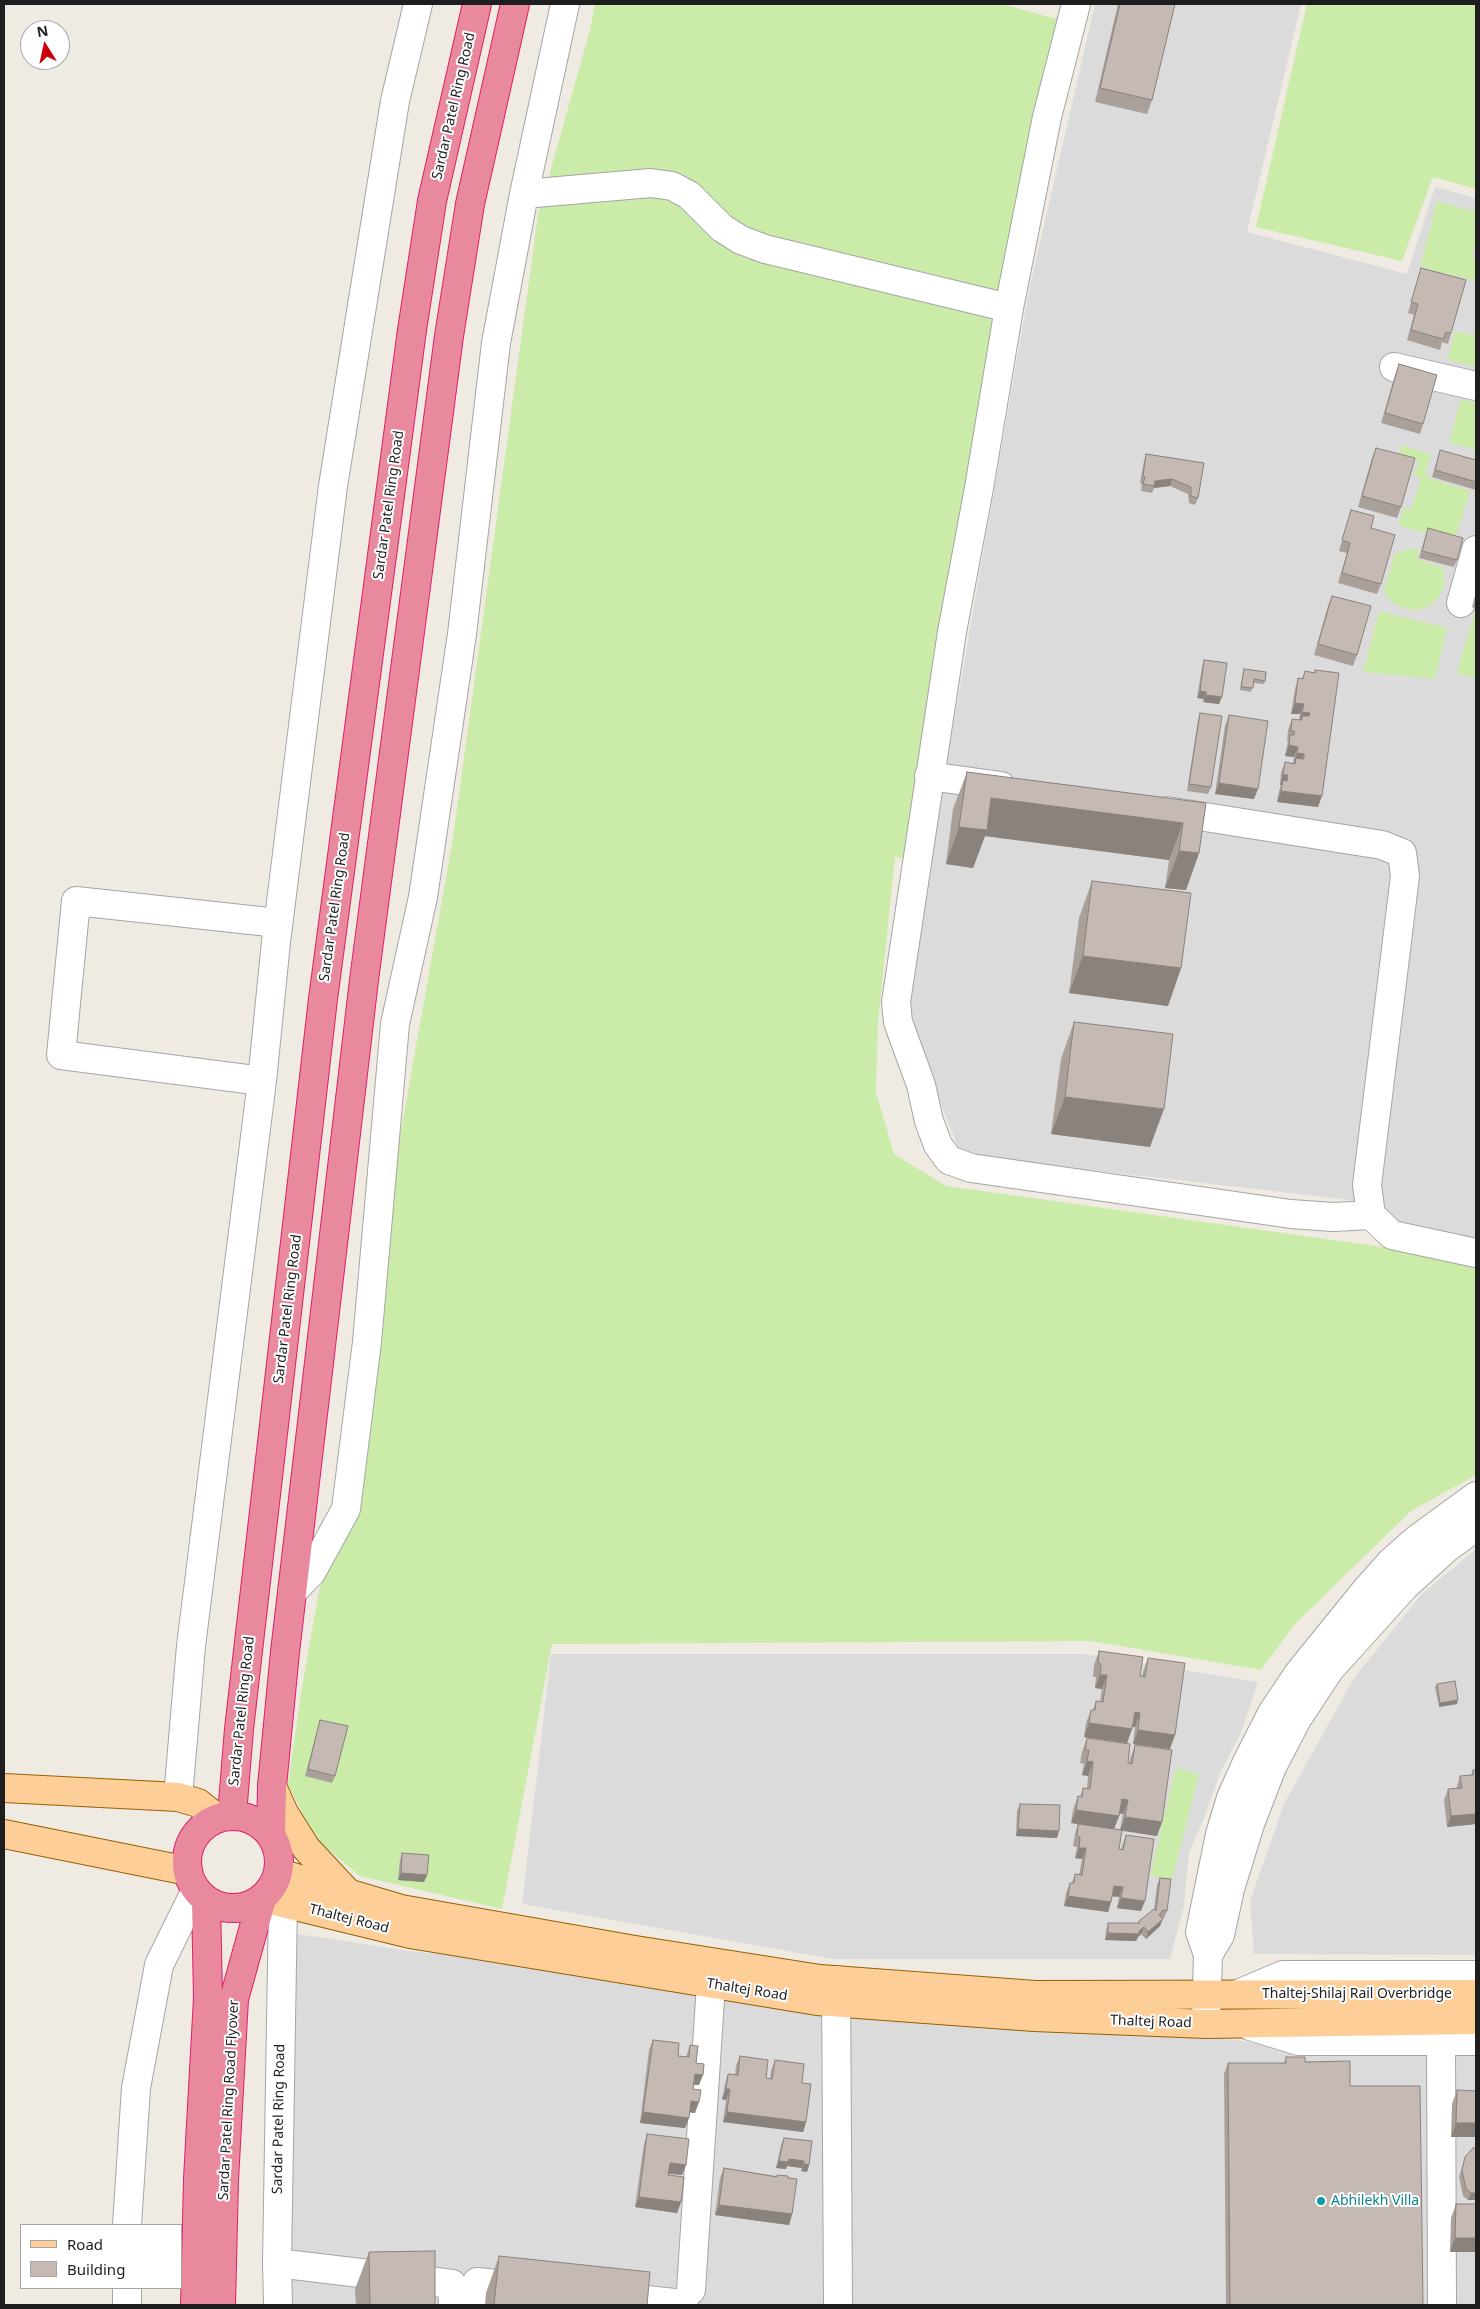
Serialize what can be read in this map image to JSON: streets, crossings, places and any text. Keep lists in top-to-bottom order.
{
  "streets": {
    "highway": ["Sardar Patel Ring Road", "Sardar Patel Ring Road Flyover"],
    "main road": ["Thaltej Road", "Thaltej-Shilaj Rail Overbridge"]
  },
  "crossings": [
    ["Sardar Patel Ring Road", "Thaltej Road"],
    ["Sardar Patel Ring Road", "Sardar Patel Ring Road Flyover"],
    ["Thaltej Road", "Thaltej-Shilaj Rail Overbridge"],
    ["Thaltej Road", "Sardar Patel Ring Road Flyover"]
  ],
  "places": ["Abhilekh Villa"],
  "legend": ["Road", "Building"],
  "north": "top"
}
